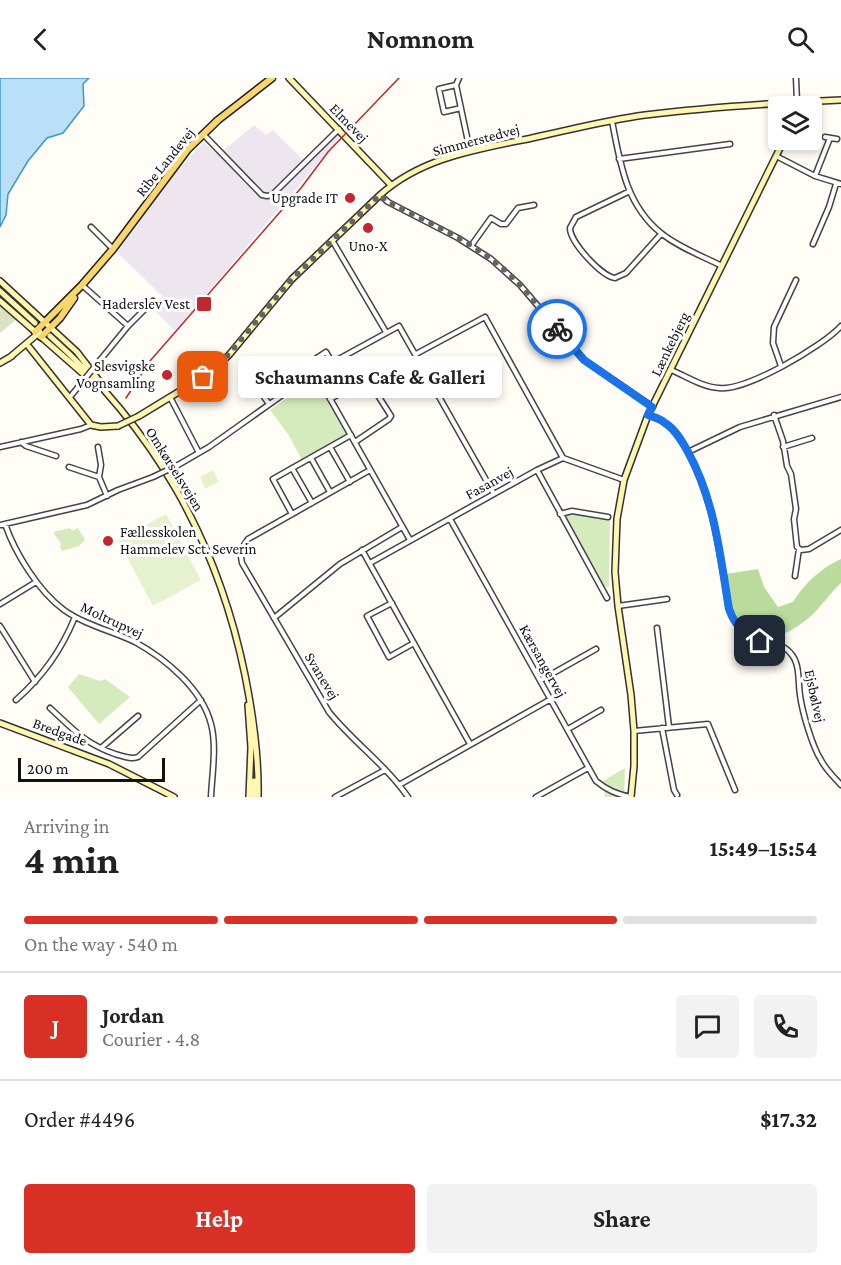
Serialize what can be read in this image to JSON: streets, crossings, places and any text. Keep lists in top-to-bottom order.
{
  "streets": {
    "main road": ["Ribe Landevej"],
    "street": [
      "Elmevej",
      "Simmerstedvej",
      "Lænkebjerg",
      "Omkørselsvejen",
      "Fasanvej",
      "Moltrupvej",
      "Kærsangervej",
      "Svanevej",
      "Ejsbølvej",
      "Bredgade"
    ]
  },
  "crossings": [
    ["Elmevej", "Simmerstedvej"],
    ["Lænkebjerg", "Kærsangervej"],
    ["Lænkebjerg", "Ejsbølvej"],
    ["Fasanvej", "Kærsangervej"]
  ],
  "places": {
    "other": [
      "Upgrade IT",
      "Uno-X",
      "Slesvigske Vognsamling",
      "Schaumanns Cafe & Galleri",
      "Fællesskolen Hammelev Sct. Severin"
    ],
    "transit": ["Haderslev Vest"]
  },
  "scale_bar": "200 m",
  "page": {
    "header": "Nomnom",
    "bubble": "Schaumanns Cafe & Galleri",
    "scale": "200 m",
    "heading": ["4 min", "Arriving in", "15:49–15:54"],
    "panel": [
      "Jordan",
      "Courier · 4.8",
      "Order #4496",
      "$17.32"
    ],
    "bar": "On the way · 540 m",
    "round": "J",
    "buttons": ["Help", "Share"]
  }
}
